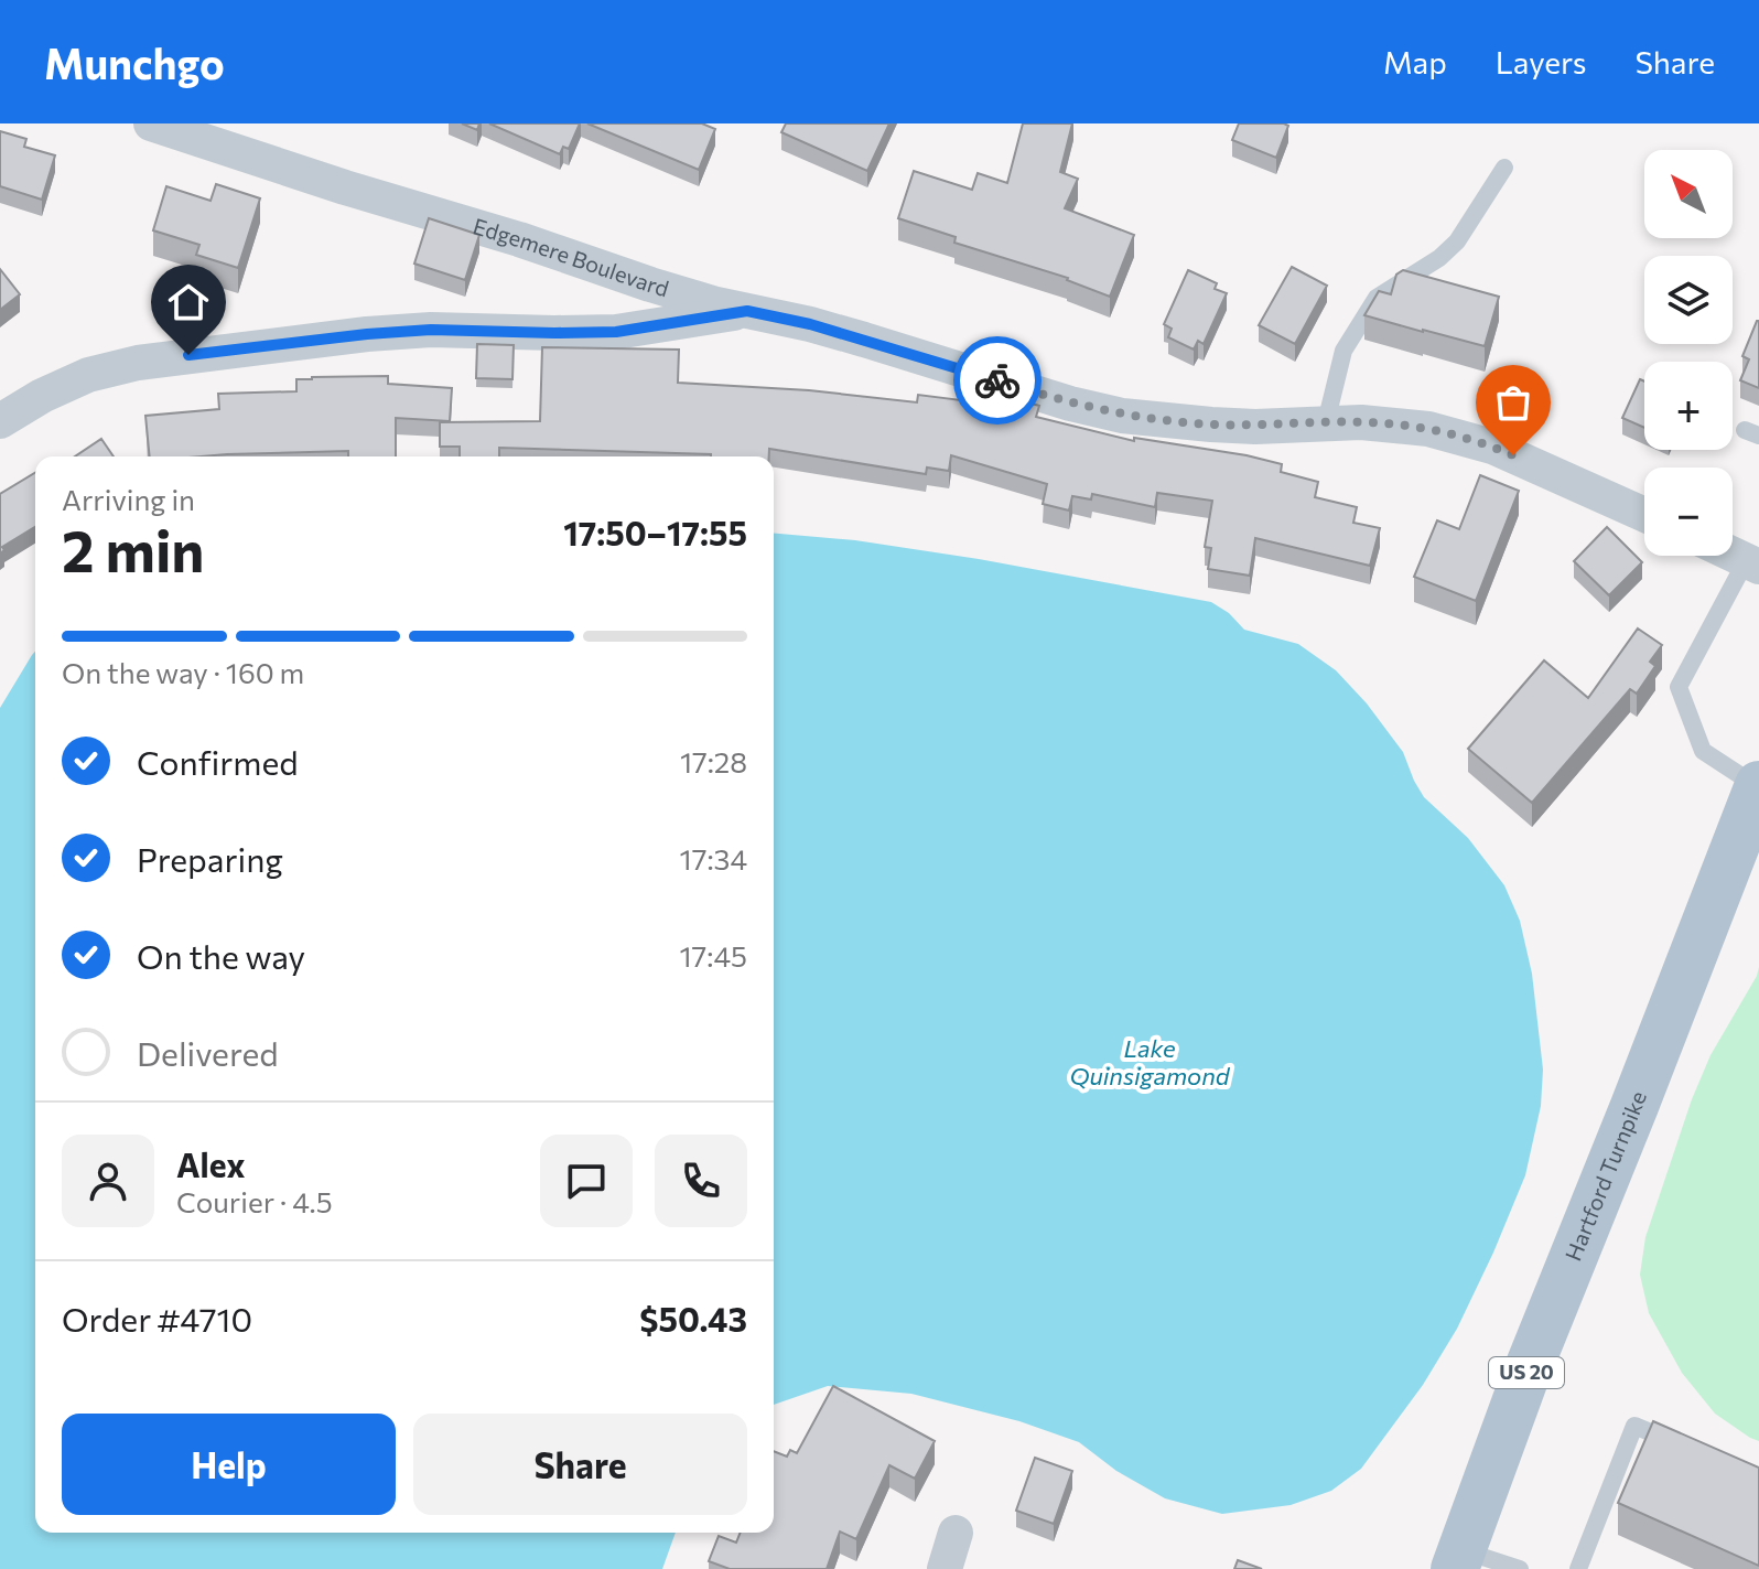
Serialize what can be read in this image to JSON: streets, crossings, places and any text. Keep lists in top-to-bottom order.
{
  "streets": {
    "main road": ["Hartford Turnpike", "US 20"],
    "street": ["Edgemere Boulevard"]
  },
  "water": ["Lake Quinsigamond"],
  "north": "top left",
  "page": {
    "header": "Munchgo",
    "nav": ["Map", "Layers", "Share"],
    "map_buttons": ["+", "−"],
    "heading": ["2 min", "Arriving in", "17:50–17:55"],
    "panel": [
      "Alex",
      "Courier · 4.5",
      "Order #4710",
      "$50.43"
    ],
    "bar": "On the way · 160 m",
    "list": [
      ["Confirmed", "17:28"],
      ["Preparing", "17:34"],
      ["On the way", "17:45"],
      "Delivered"
    ],
    "buttons": ["Help", "Share"]
  }
}
